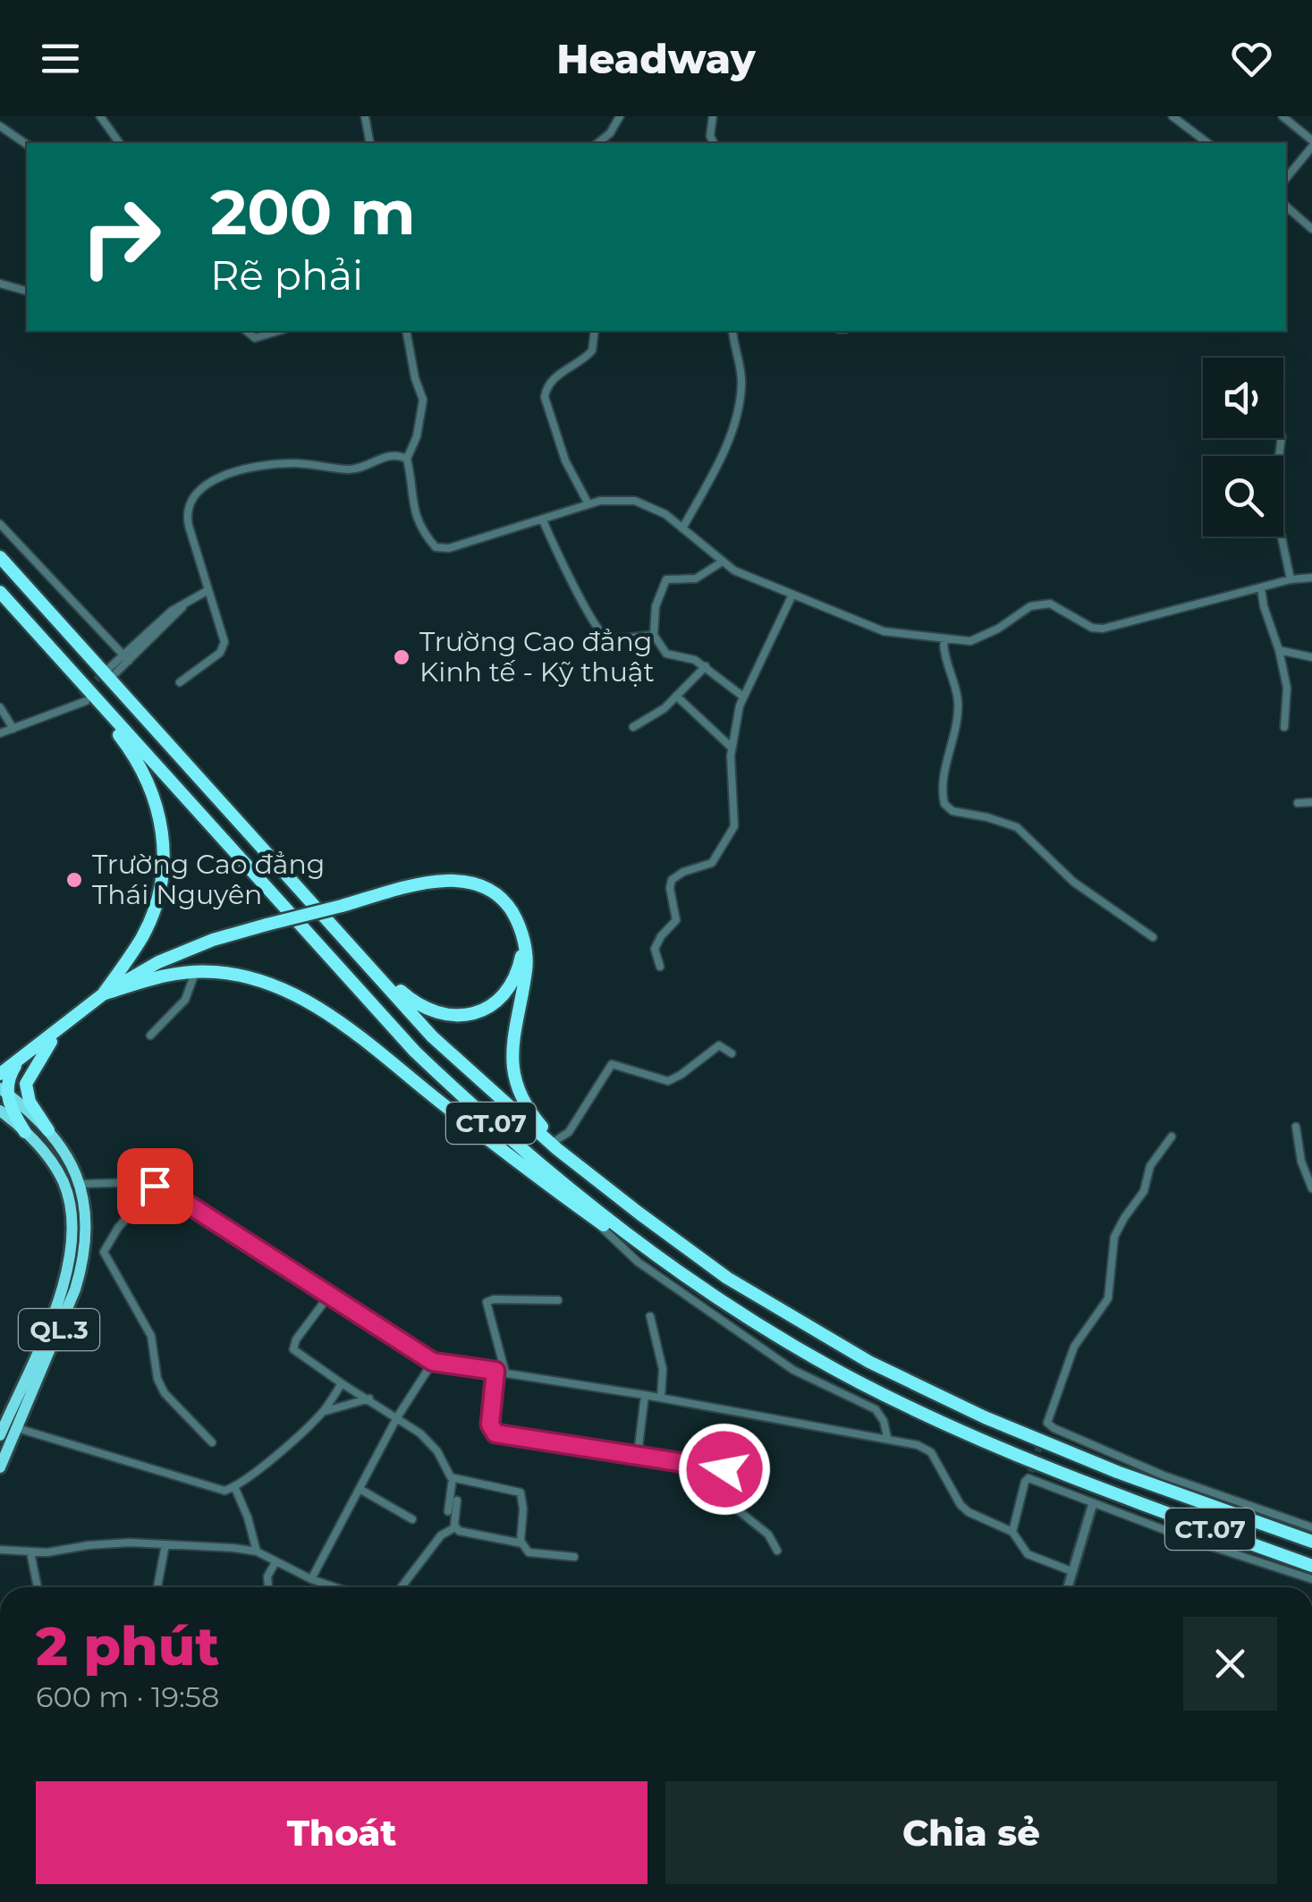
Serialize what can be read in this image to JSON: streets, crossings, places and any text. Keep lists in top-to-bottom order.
{
  "streets": {
    "highway": ["CT.07", "QL.3"]
  },
  "places": ["Trường Cao đẳng Kinh tế - Kỹ thuật", "Trường Cao đẳng Thái Nguyên"],
  "page": {
    "header": "Headway",
    "turn": ["200 m", "Rẽ phải"],
    "heading": ["2 phút", "600 m · 19:58"],
    "buttons": ["Thoát", "Chia sẻ"]
  }
}
